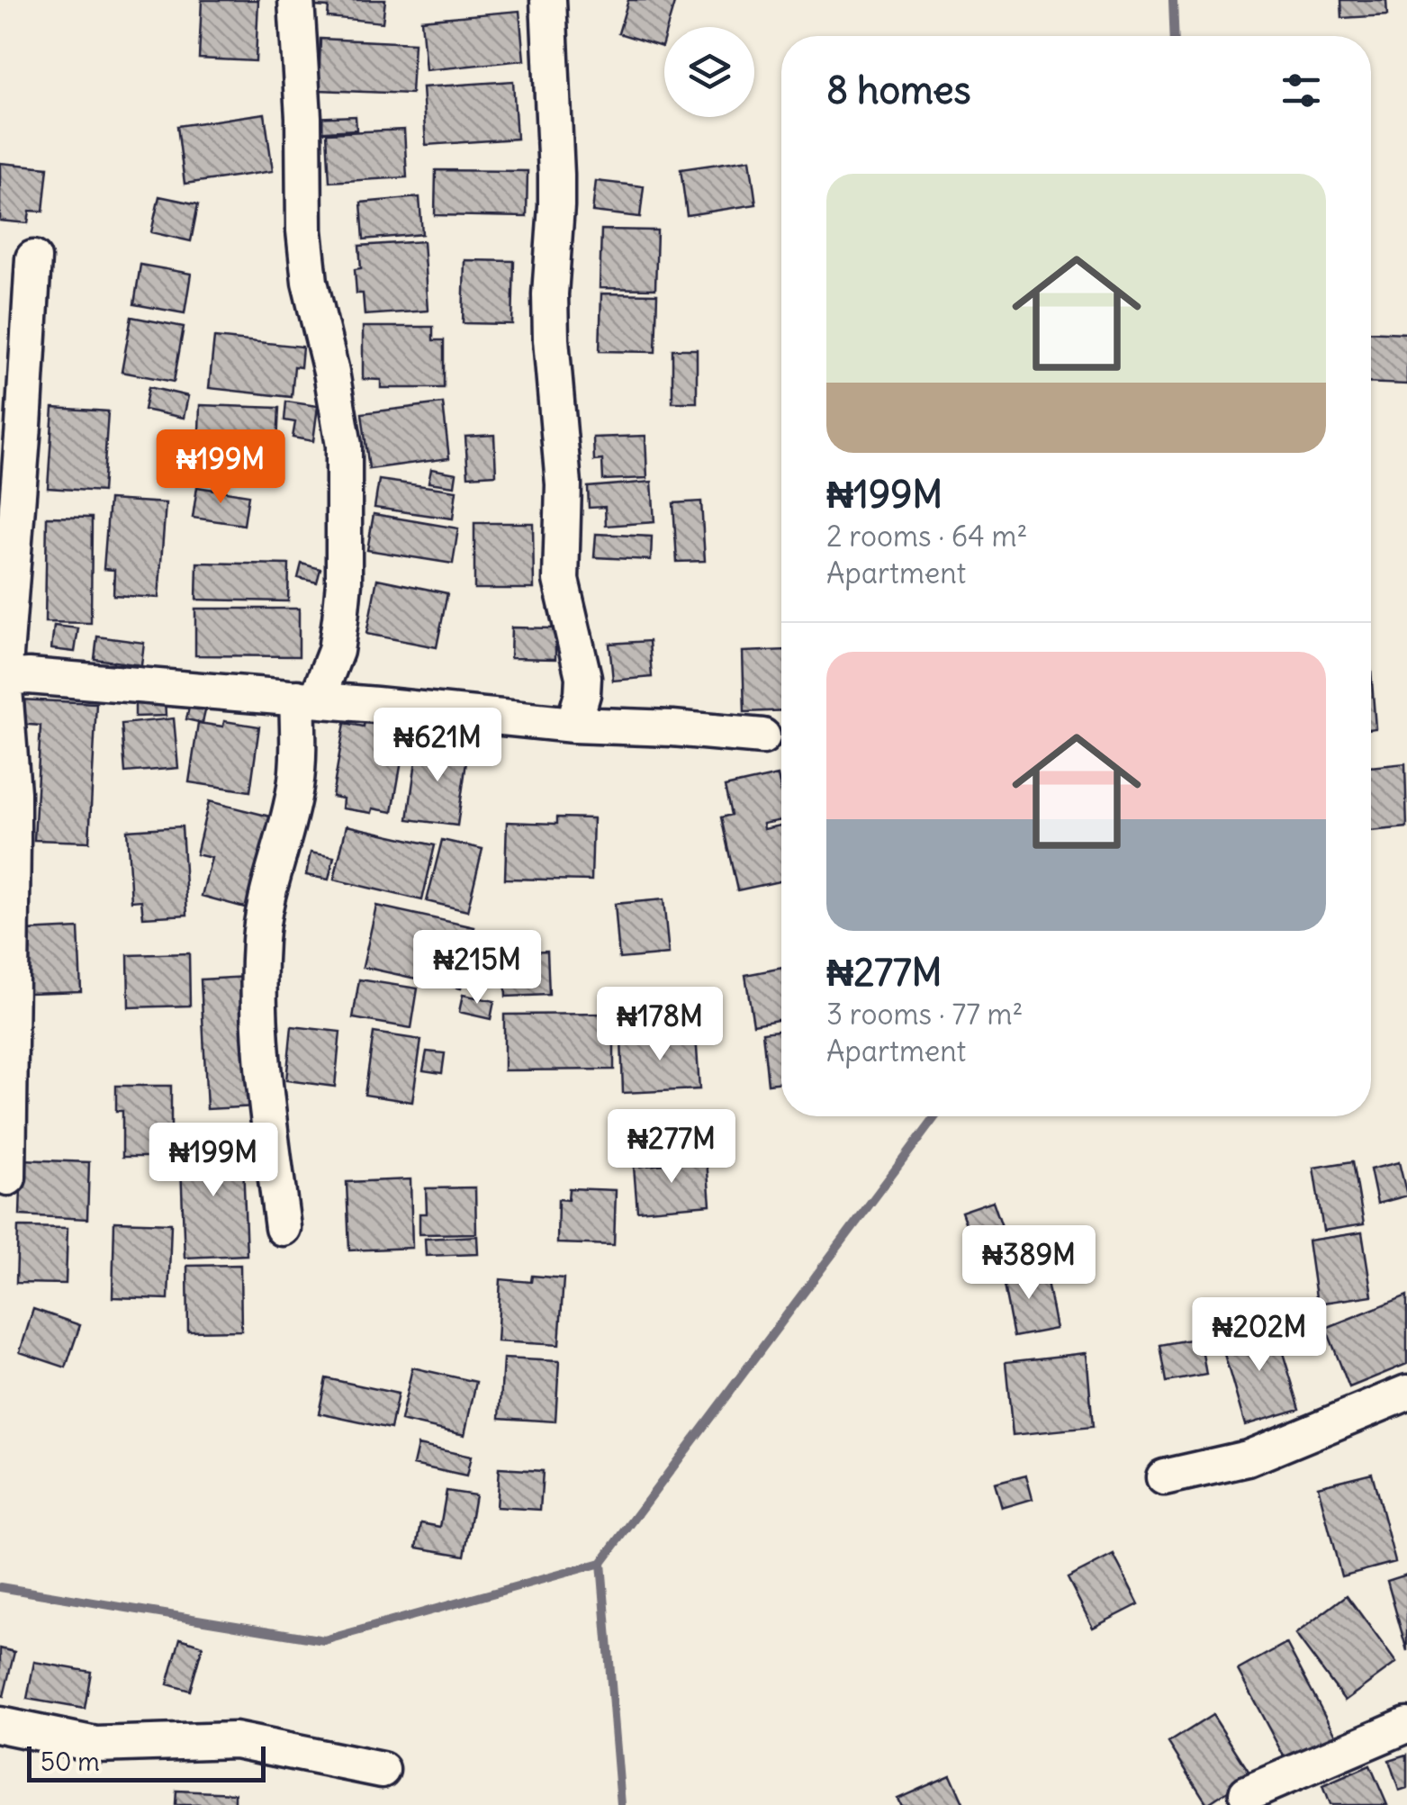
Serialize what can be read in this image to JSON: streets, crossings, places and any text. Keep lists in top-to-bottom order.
{
  "scale_bar": "50 m",
  "page": {
    "heading": "8 homes",
    "list": [
      {
        "name": "₦199M",
        "note": "2 rooms · 64 m² · Apartment"
      },
      {
        "name": "₦277M",
        "note": "3 rooms · 77 m² · Apartment"
      }
    ],
    "price": [
      "₦199M",
      "₦621M",
      "₦215M",
      "₦178M",
      "₦277M",
      "₦199M",
      "₦389M",
      "₦202M"
    ],
    "scale": "50 m"
  }
}
